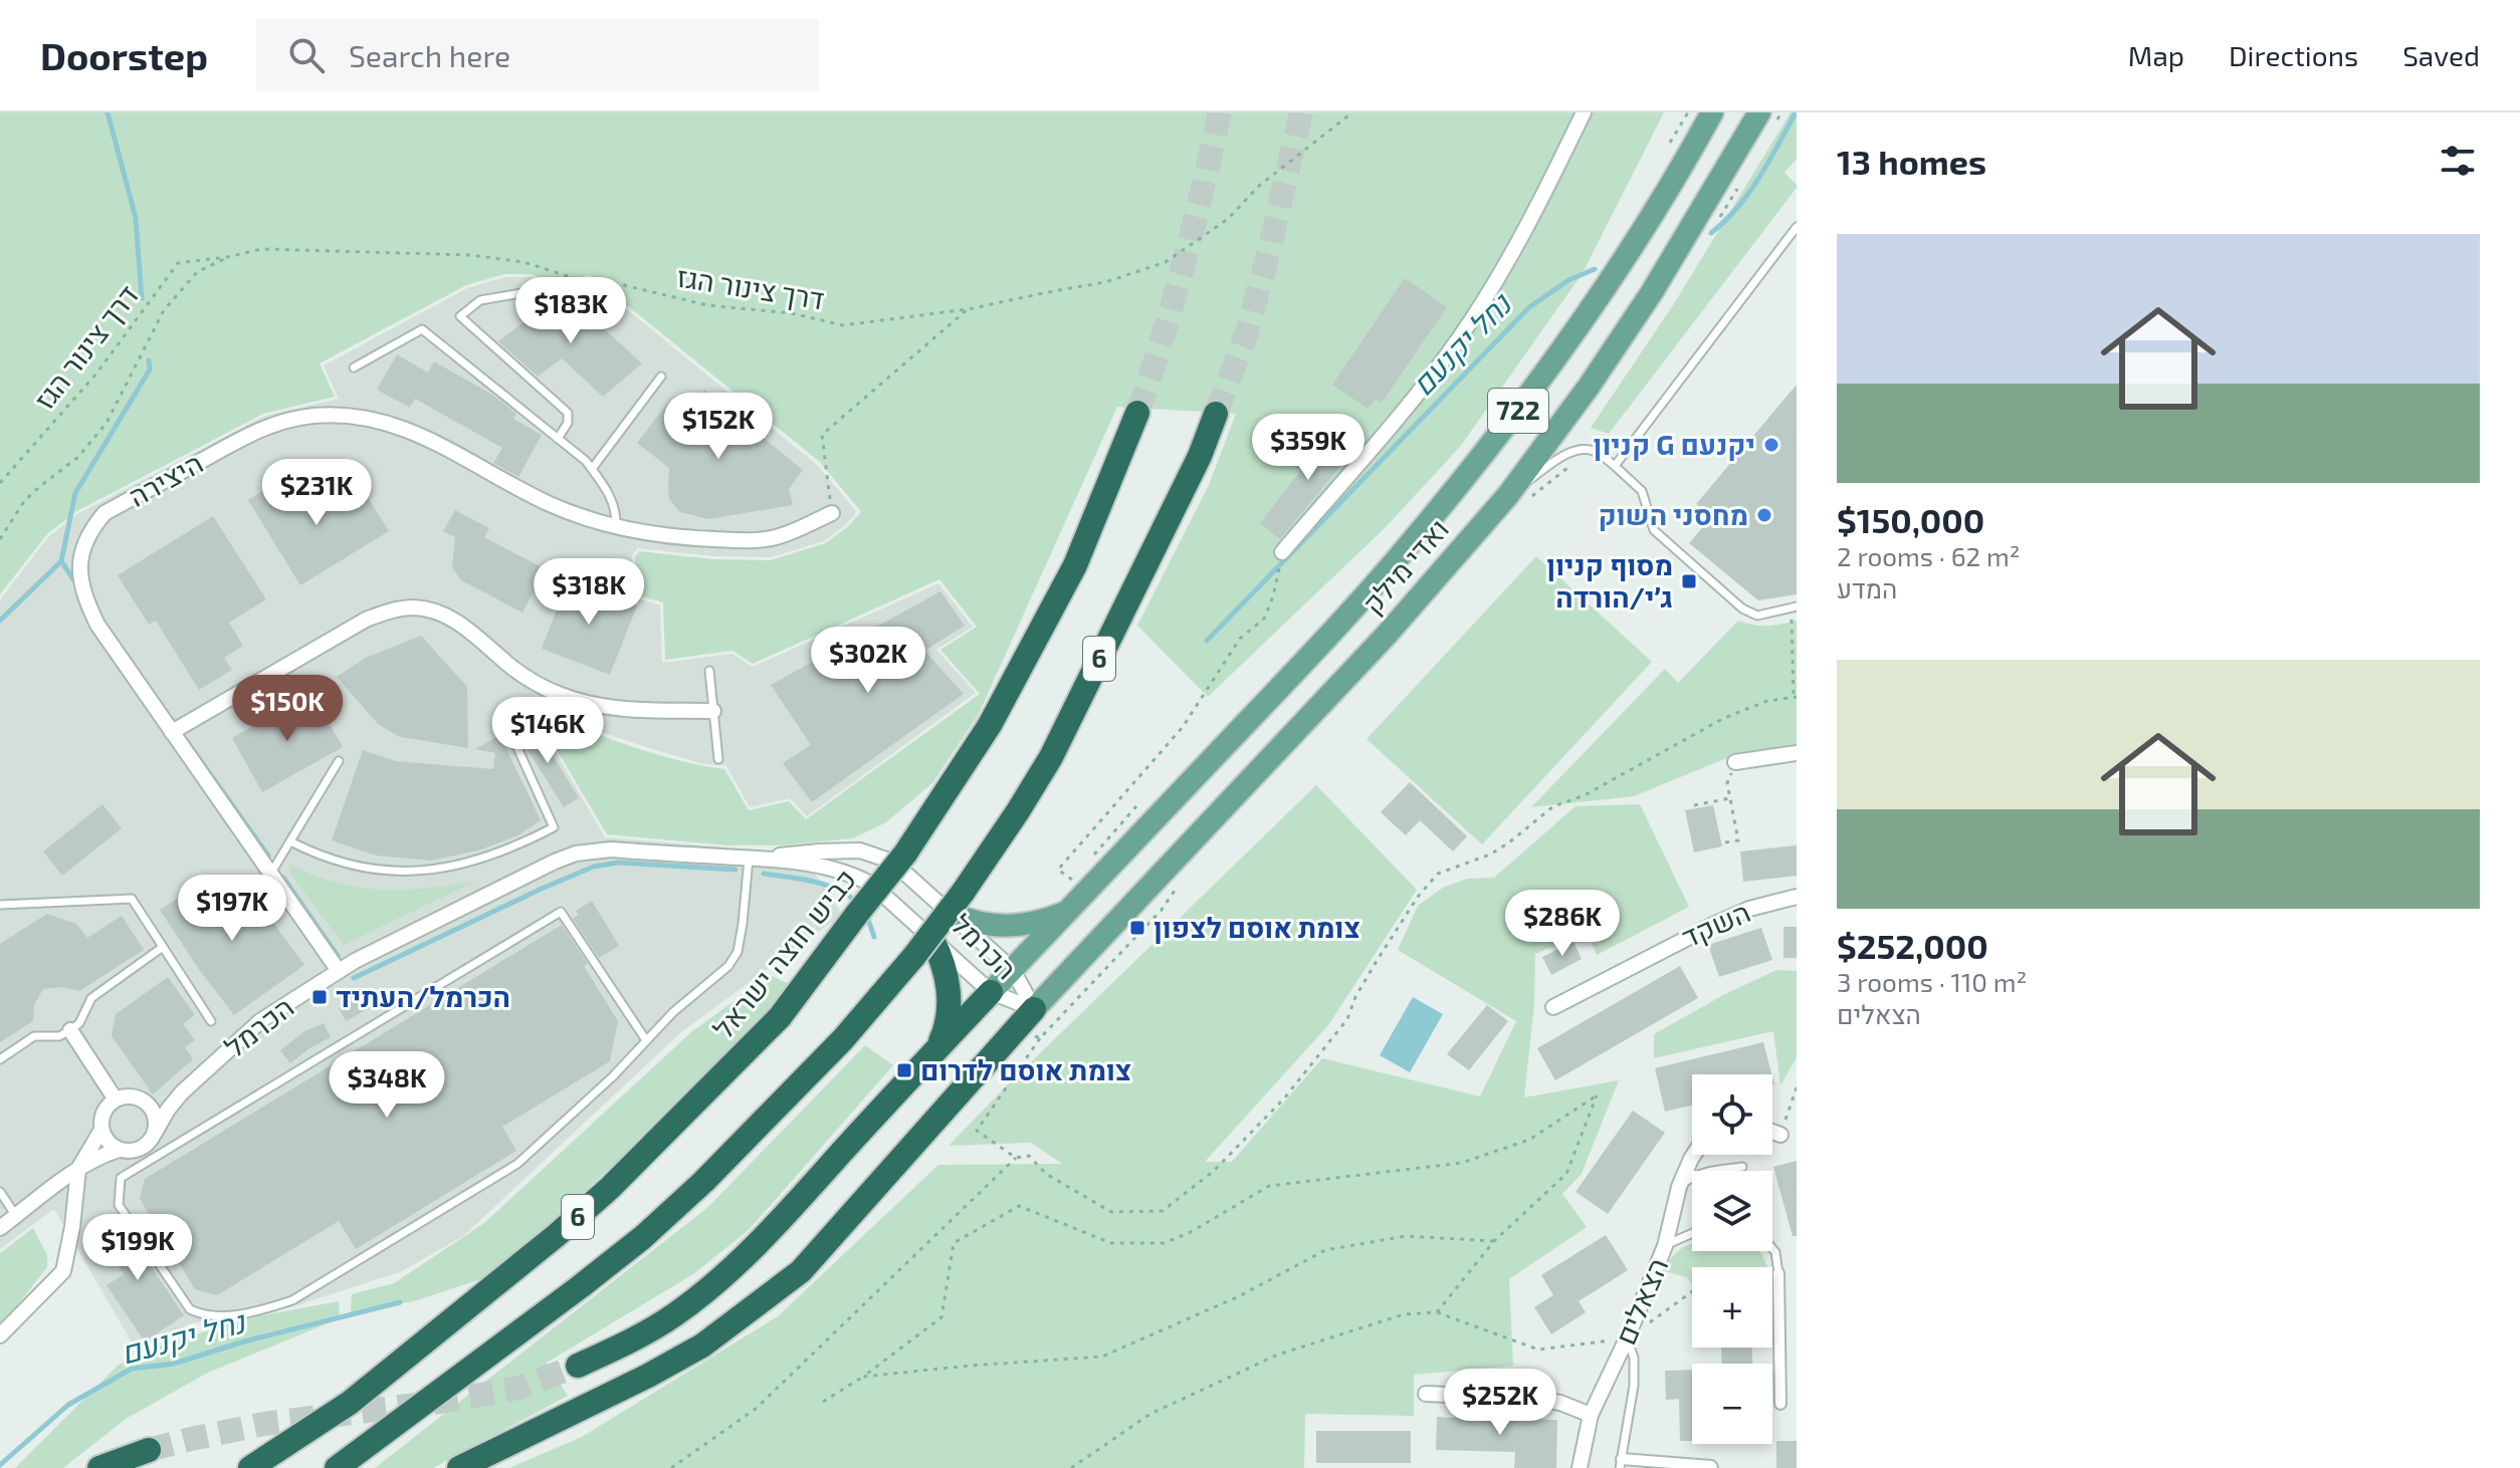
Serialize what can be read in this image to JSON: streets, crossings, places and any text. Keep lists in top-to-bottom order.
{
  "streets": {
    "highway": ["6", "כביש חוצה ישראל"],
    "main road": ["722", "ואדי מילק"],
    "street": [
      "היצירה",
      "השקד",
      "הכרמל",
      "הצאלים"
    ],
    "path": ["דרך צינור הגז"]
  },
  "crossings": [
    ["היצירה", "הכרמל"],
    ["ואדי מילק", "הכרמל"],
    ["6", "הכרמל"]
  ],
  "water": ["נחל יקנעם"],
  "places": {
    "other": ["קניון G יקנעם", "מחסני השוק"],
    "transit": [
      "מסוף קניון ג׳י/הורדה",
      "צומת אוסם לצפון",
      "הכרמל/העתיד",
      "צומת אוסם לדרום"
    ]
  },
  "page": {
    "header": "Doorstep",
    "search": "Search here",
    "nav": ["Map", "Directions", "Saved"],
    "heading": "13 homes",
    "list": [
      {
        "name": "$150,000",
        "note": "2 rooms · 62 m² · המדע"
      },
      {
        "name": "$252,000",
        "note": "3 rooms · 110 m² · הצאלים"
      }
    ],
    "price": [
      "$183K",
      "$152K",
      "$359K",
      "$231K",
      "$318K",
      "$302K",
      "$150K",
      "$146K",
      "$197K",
      "$286K",
      "$348K",
      "$199K",
      "$252K"
    ],
    "map_buttons": ["+", "−"]
  }
}
